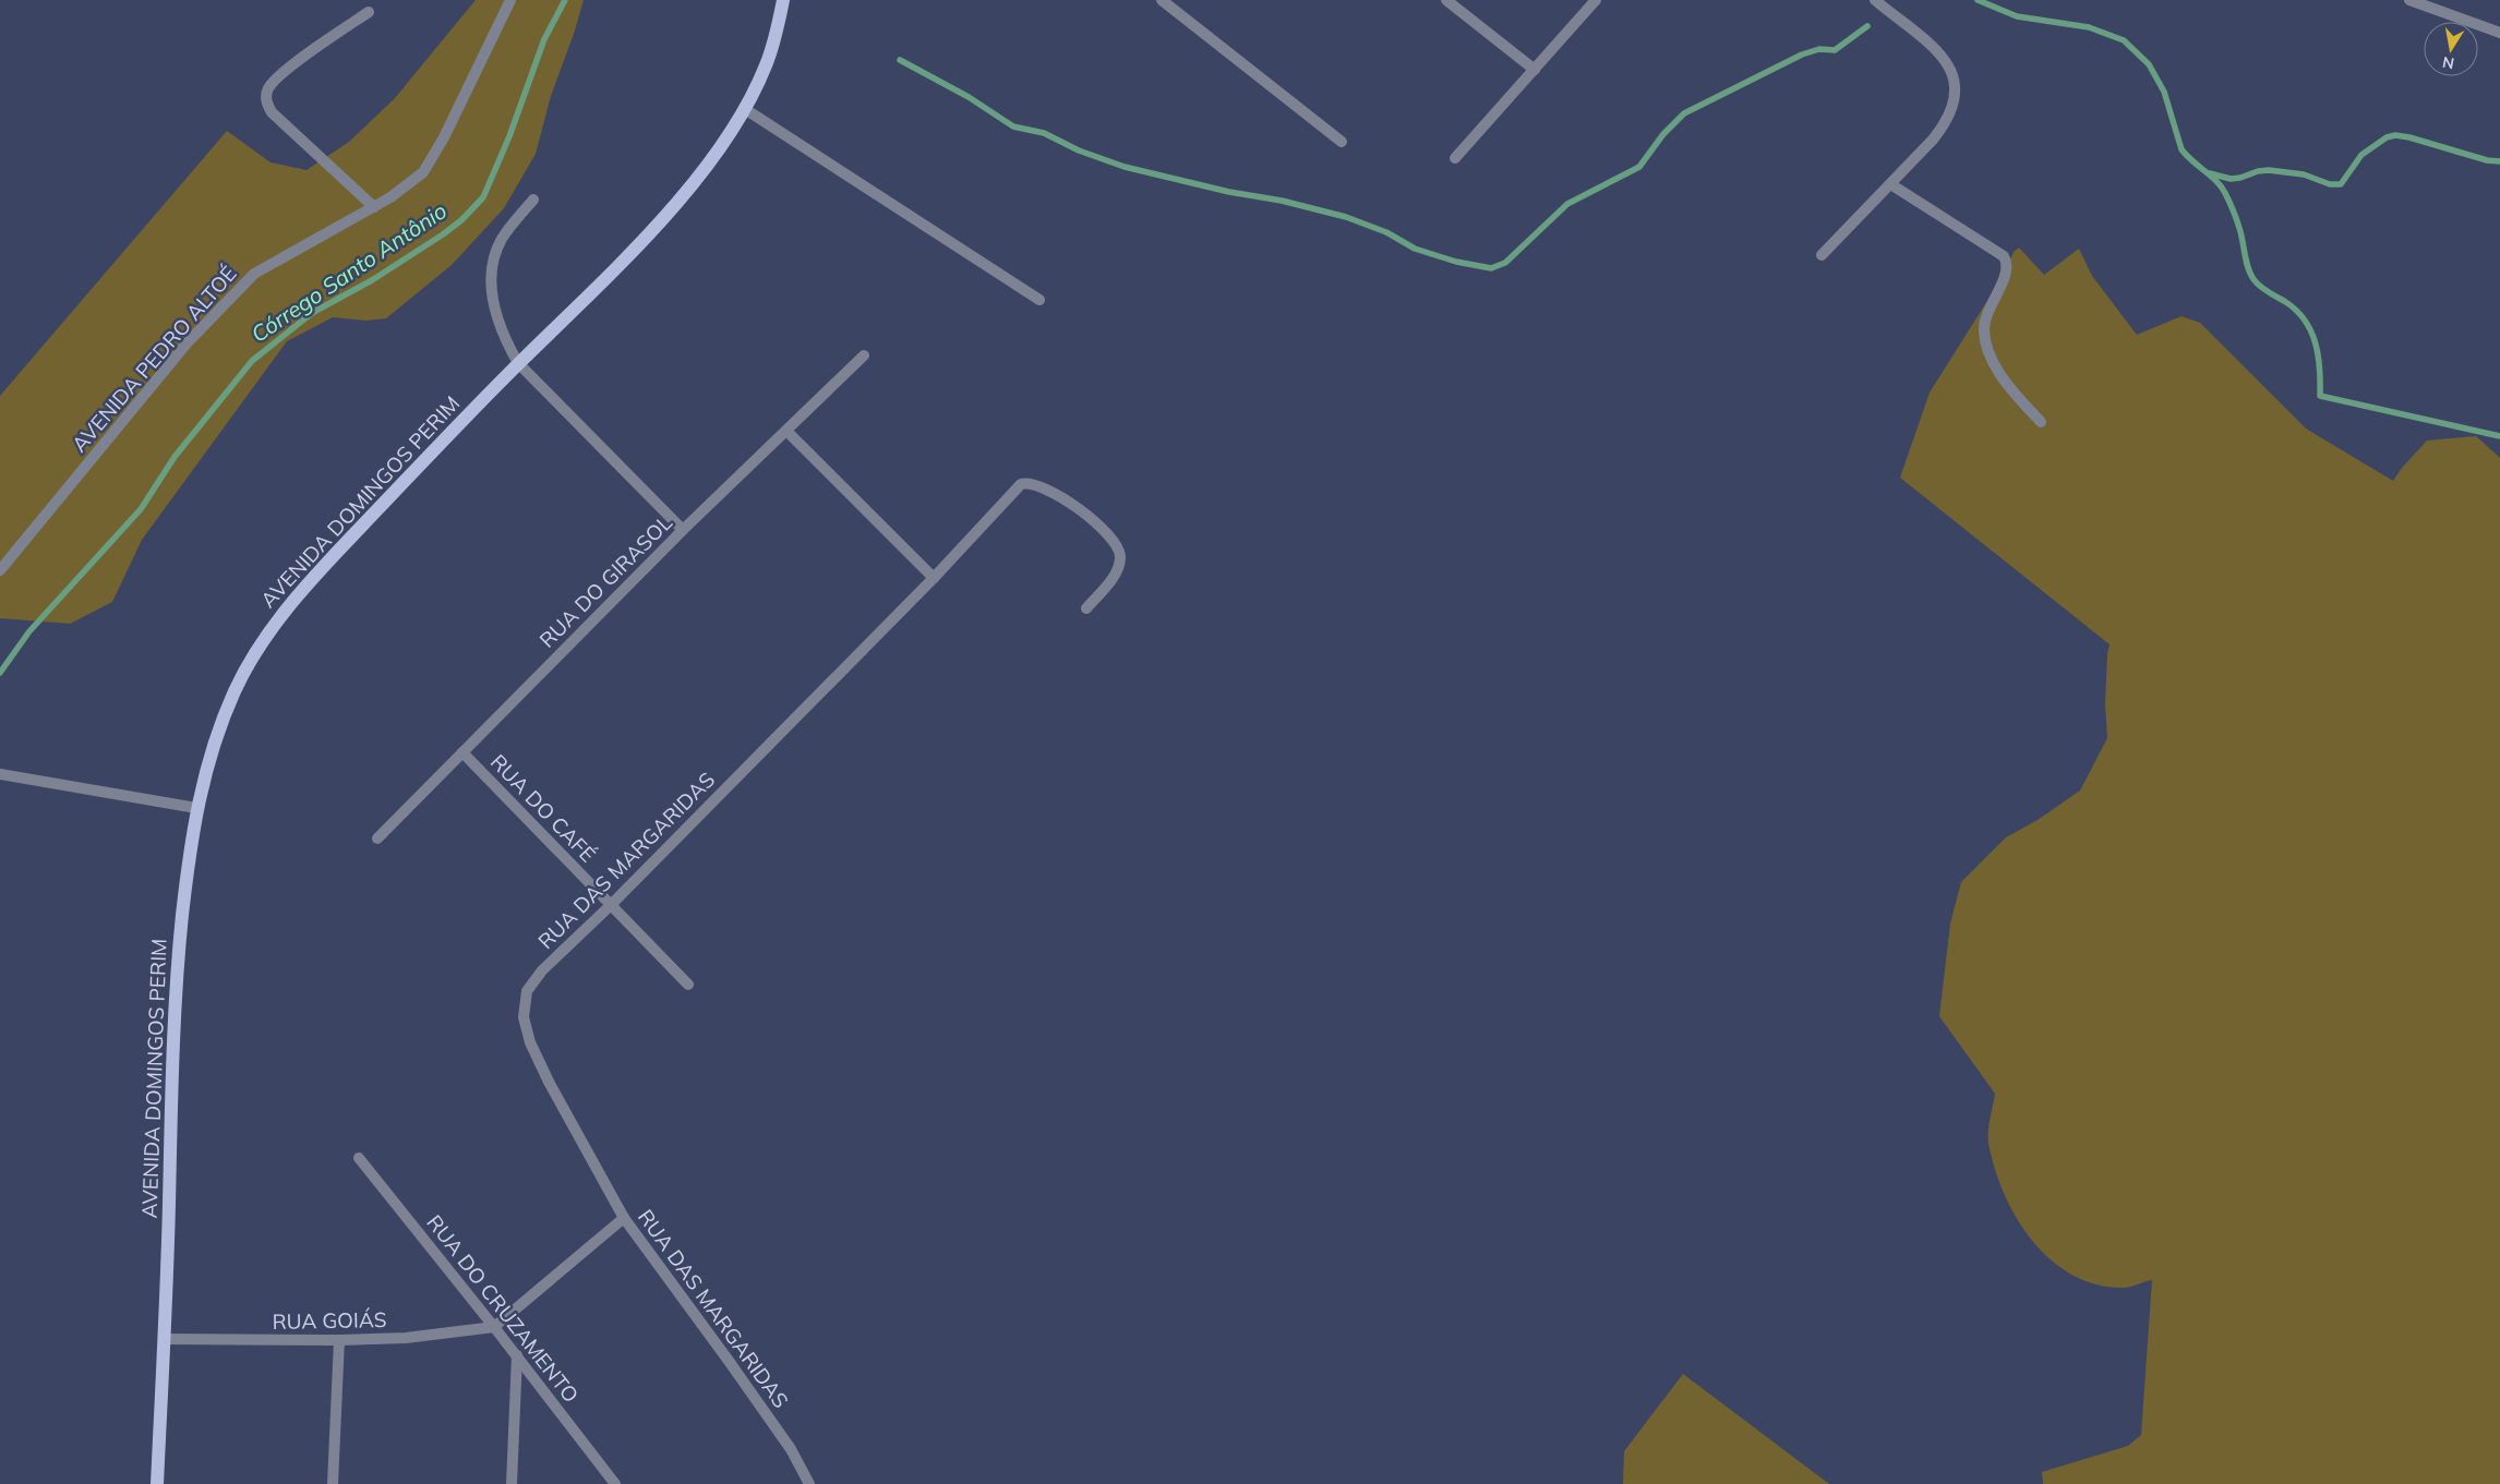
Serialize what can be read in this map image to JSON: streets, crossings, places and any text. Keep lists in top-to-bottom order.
{
  "streets": {
    "main road": ["AVENIDA DOMINGOS PERIM"],
    "street": [
      "AVENIDA PEDRO ALTOÉ",
      "RUA DO GIRASOL",
      "RUA DO CAFÉ",
      "RUA DAS MARGARIDAS",
      "RUA DO CRUZAMENTO",
      "RUA GOIÁS"
    ]
  },
  "crossings": [
    ["AVENIDA DOMINGOS PERIM", "RUA GOIÁS"],
    ["RUA DO GIRASOL", "RUA DO CAFÉ"],
    ["RUA DO CAFÉ", "RUA DAS MARGARIDAS"],
    ["RUA DO CRUZAMENTO", "RUA GOIÁS"]
  ],
  "water": ["Córrego Santo Antônio"],
  "north": "bottom"
}
